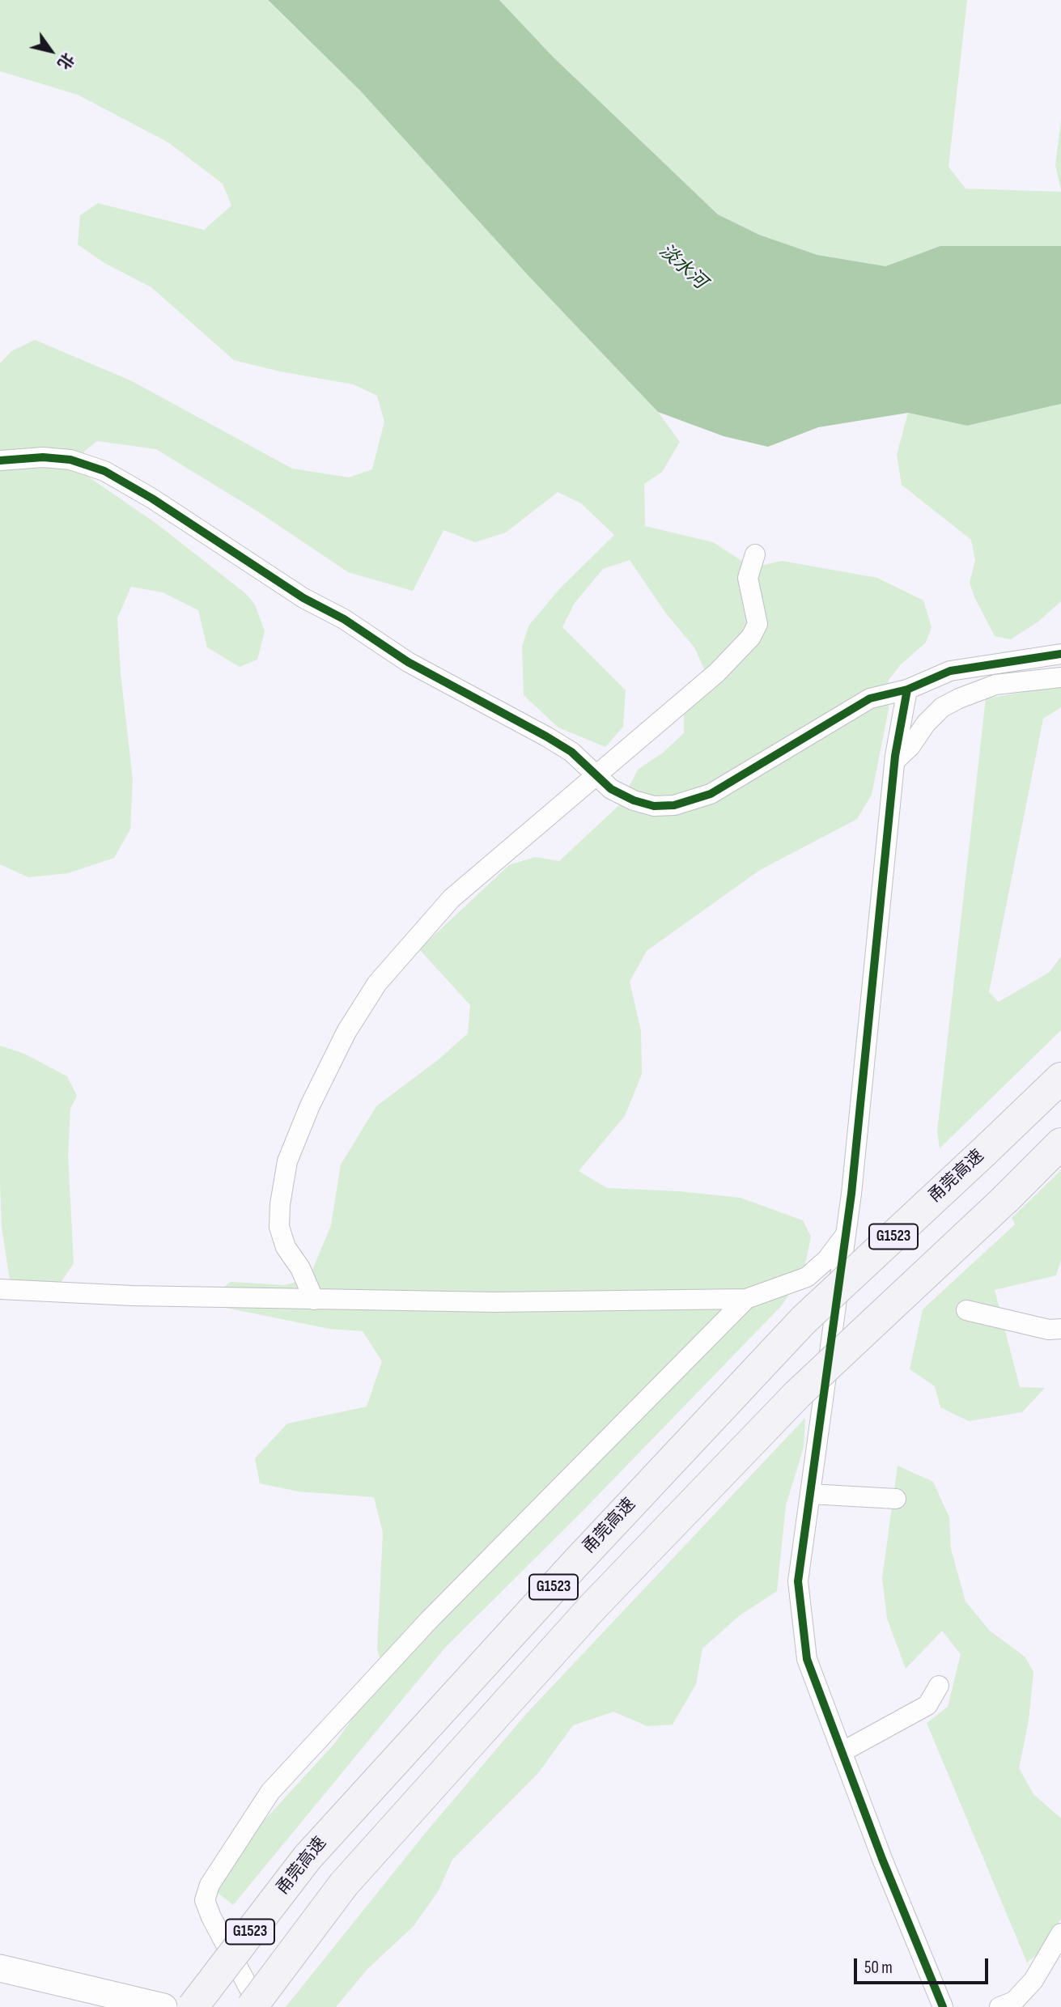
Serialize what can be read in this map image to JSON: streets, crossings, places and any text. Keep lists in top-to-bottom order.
{
  "streets": {
    "highway": ["甬莞高速", "G1523"]
  },
  "water": ["淡水河"],
  "scale_bar": "50 m",
  "north": "bottom right"
}
